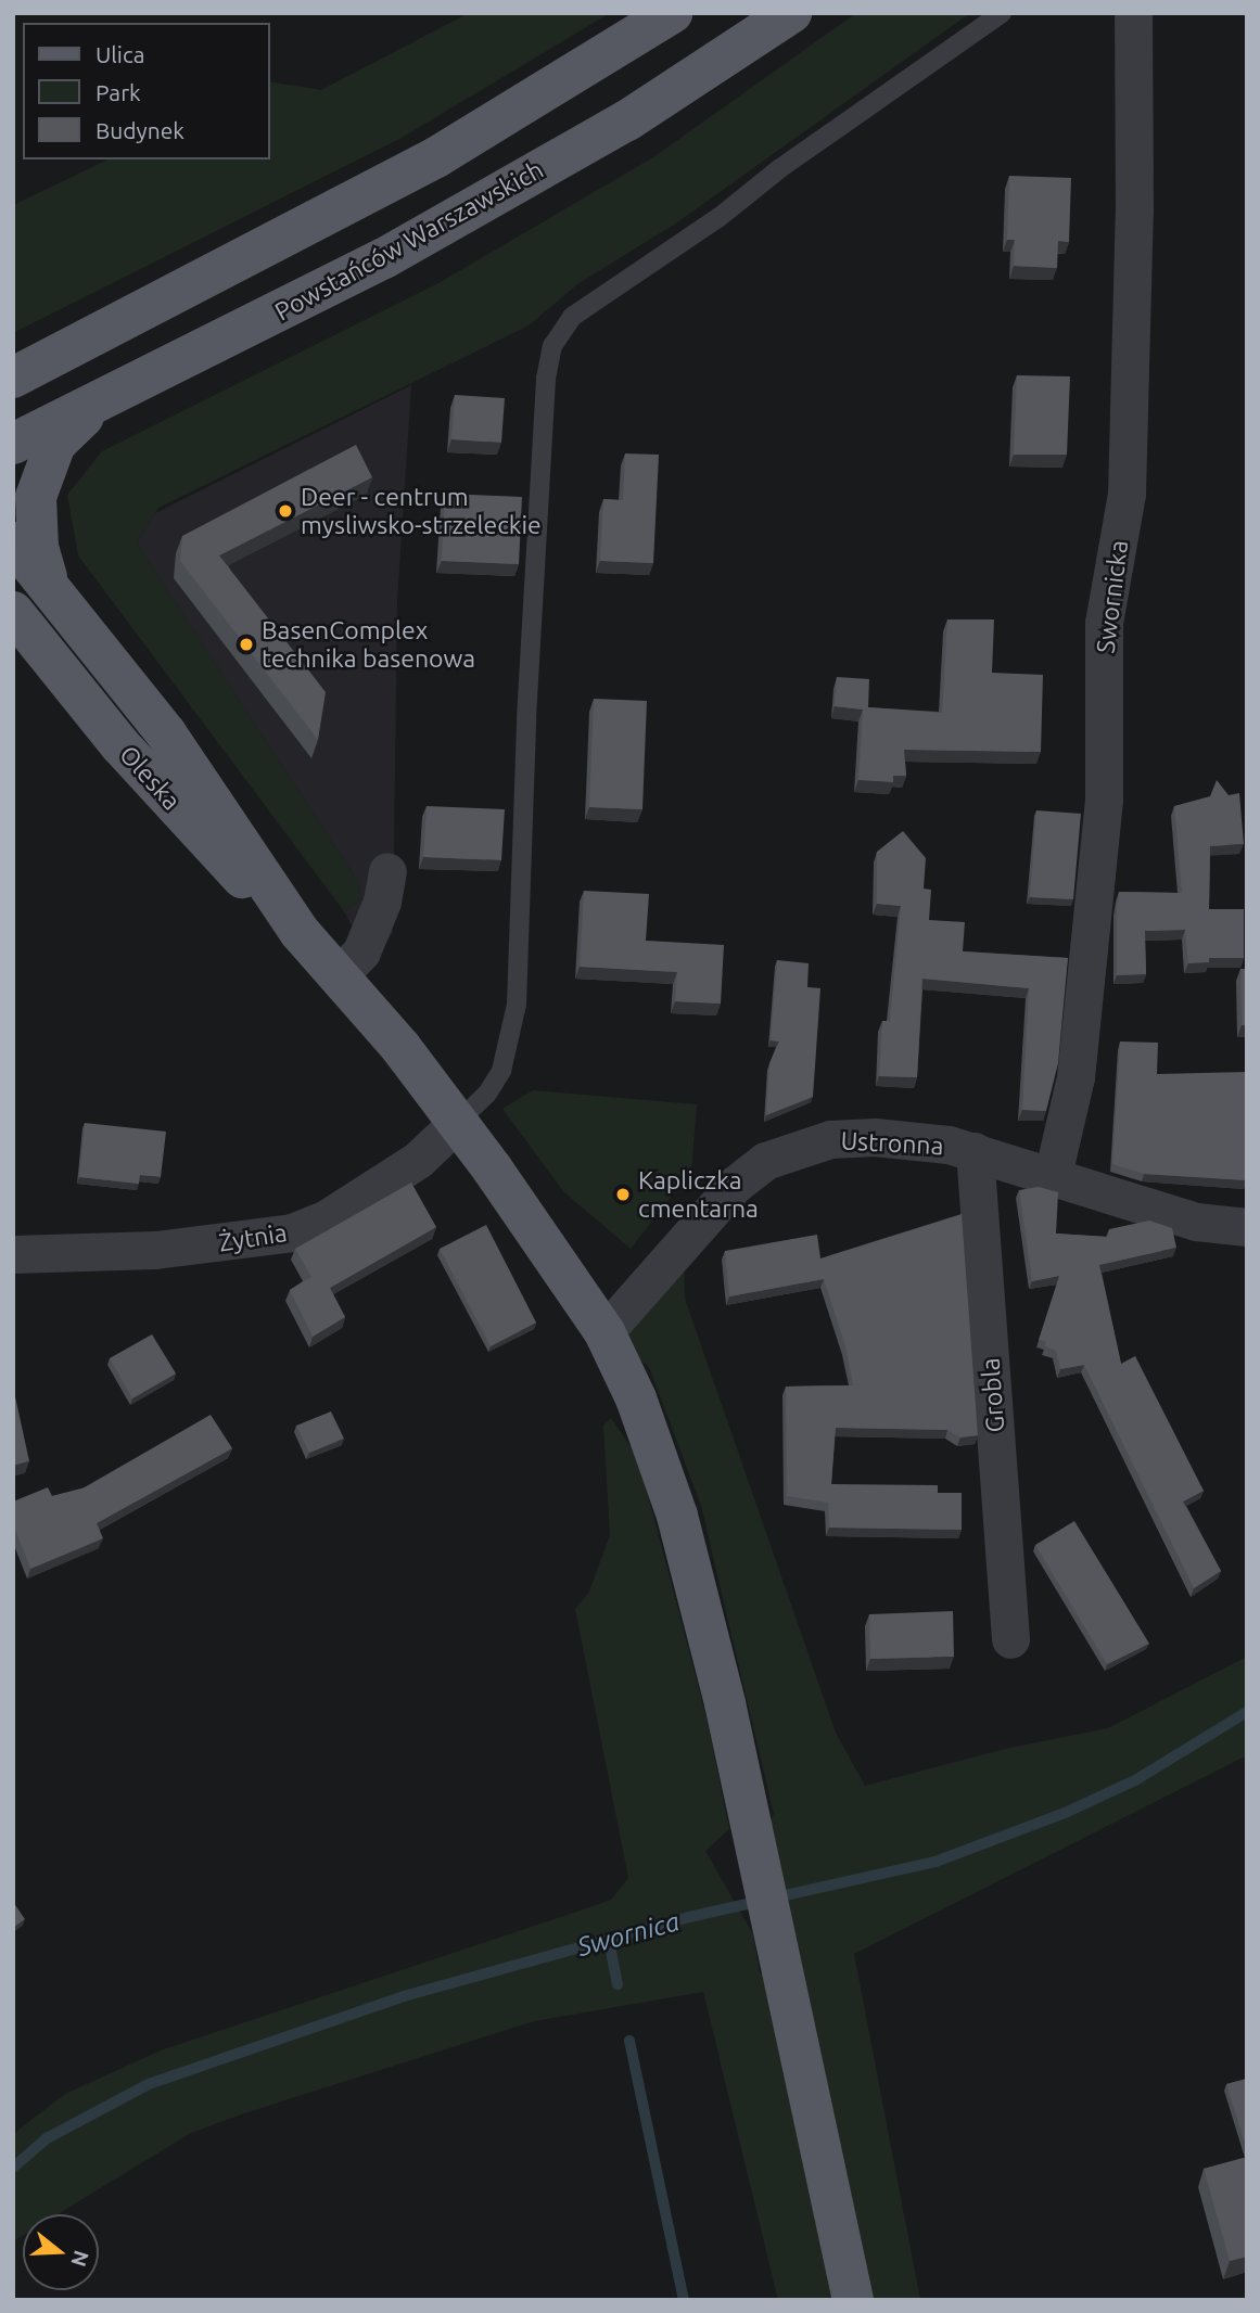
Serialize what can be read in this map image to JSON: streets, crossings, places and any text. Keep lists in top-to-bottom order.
{
  "streets": {
    "main road": ["Powstańców Warszawskich", "Oleska"],
    "street": [
      "Swornicka",
      "Ustronna",
      "Żytnia",
      "Grobla"
    ]
  },
  "crossings": [
    ["Swornicka", "Ustronna"],
    ["Ustronna", "Grobla"]
  ],
  "water": ["Swornica"],
  "places": ["Deer - centrum mysliwsko-strzeleckie", "BasenComplex technika basenowa", "Kapliczka cmentarna"],
  "legend": ["Ulica", "Park", "Budynek"],
  "north": "right"
}
